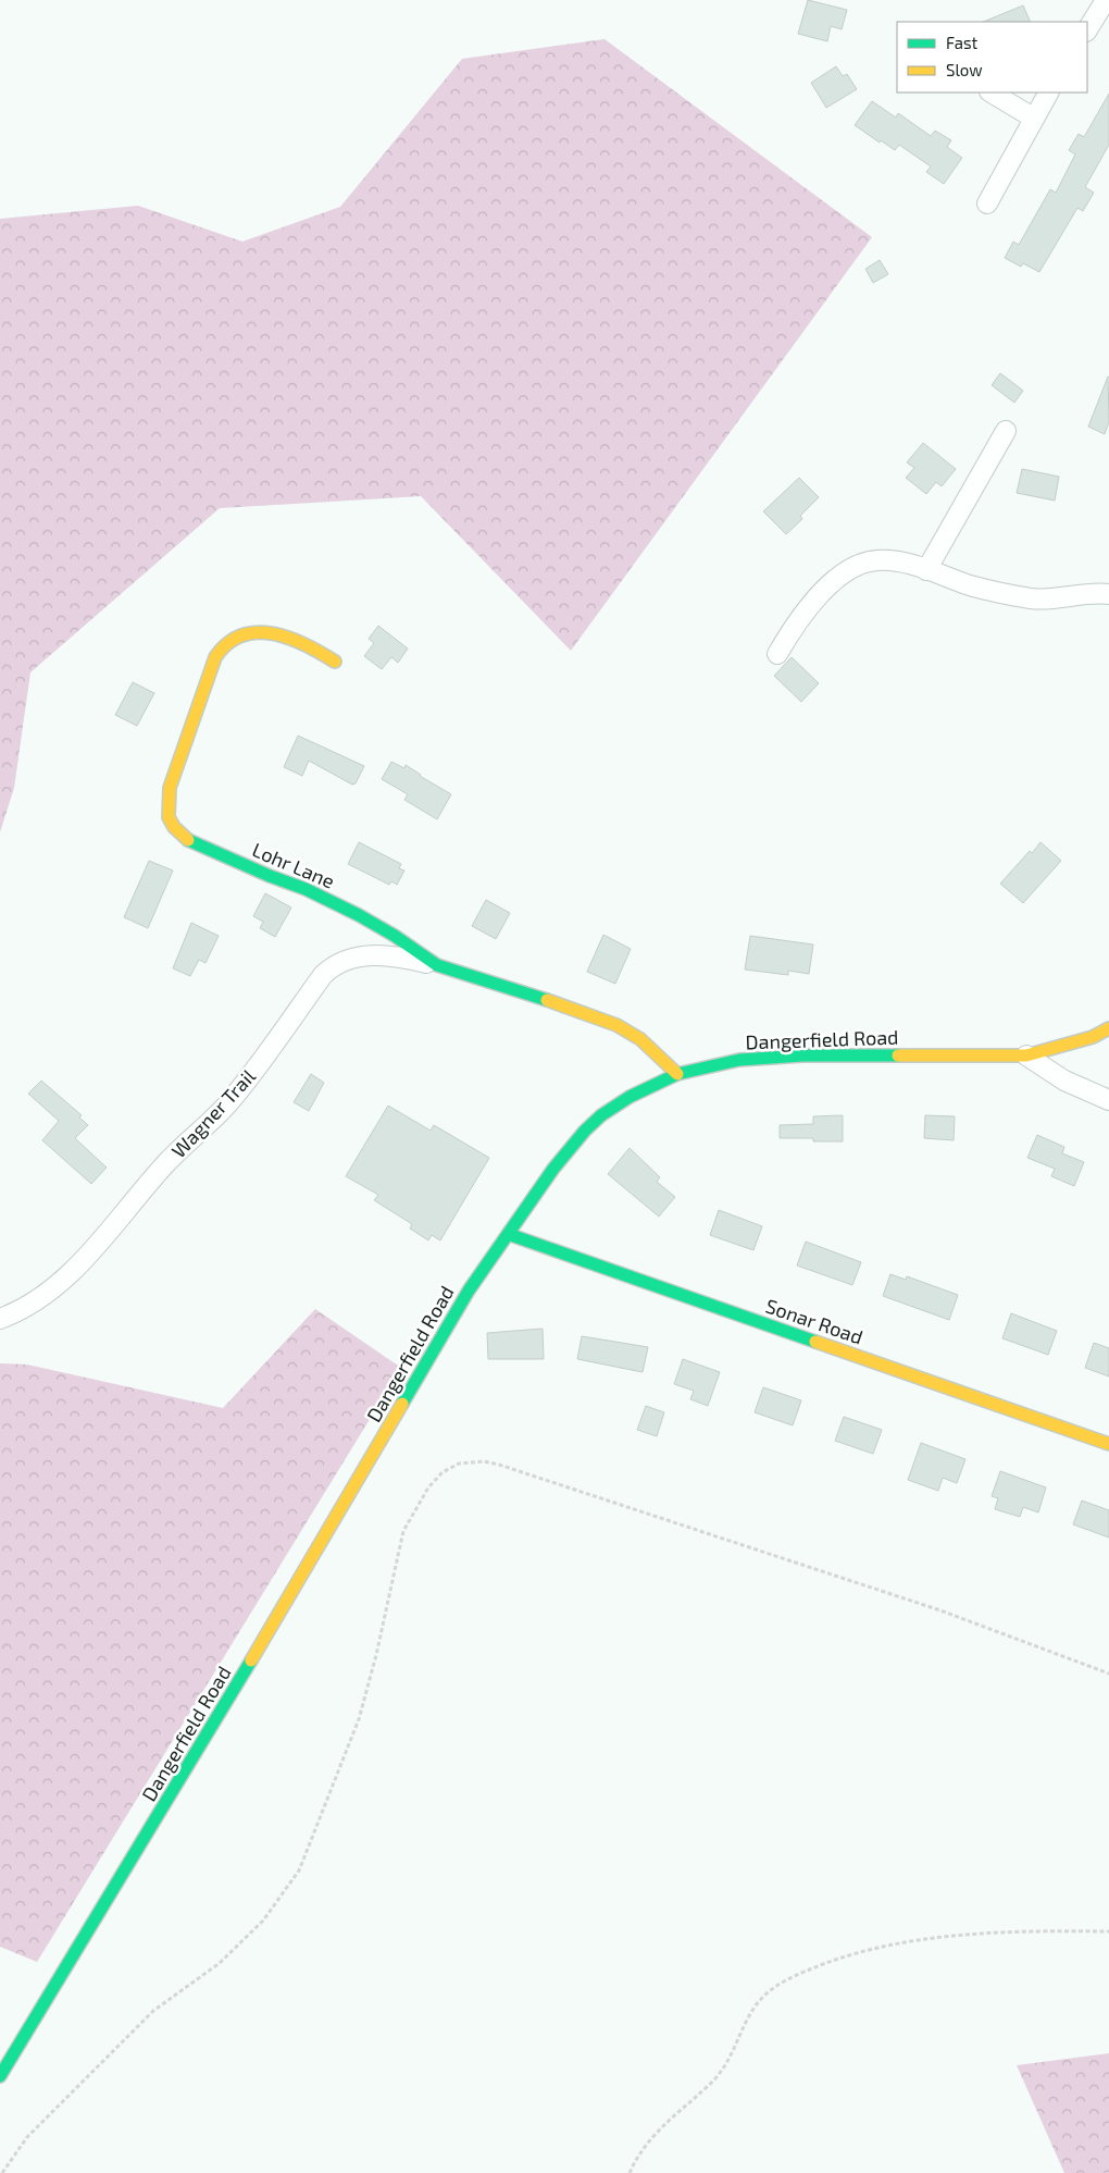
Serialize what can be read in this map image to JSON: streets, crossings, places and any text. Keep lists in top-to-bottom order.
{
  "streets": {
    "street": [
      "Lohr Lane",
      "Dangerfield Road",
      "Wagner Trail",
      "Sonar Road"
    ]
  },
  "crossings": [
    ["Lohr Lane", "Dangerfield Road"],
    ["Lohr Lane", "Wagner Trail"],
    ["Dangerfield Road", "Sonar Road"]
  ],
  "legend": ["Fast", "Slow"]
}
